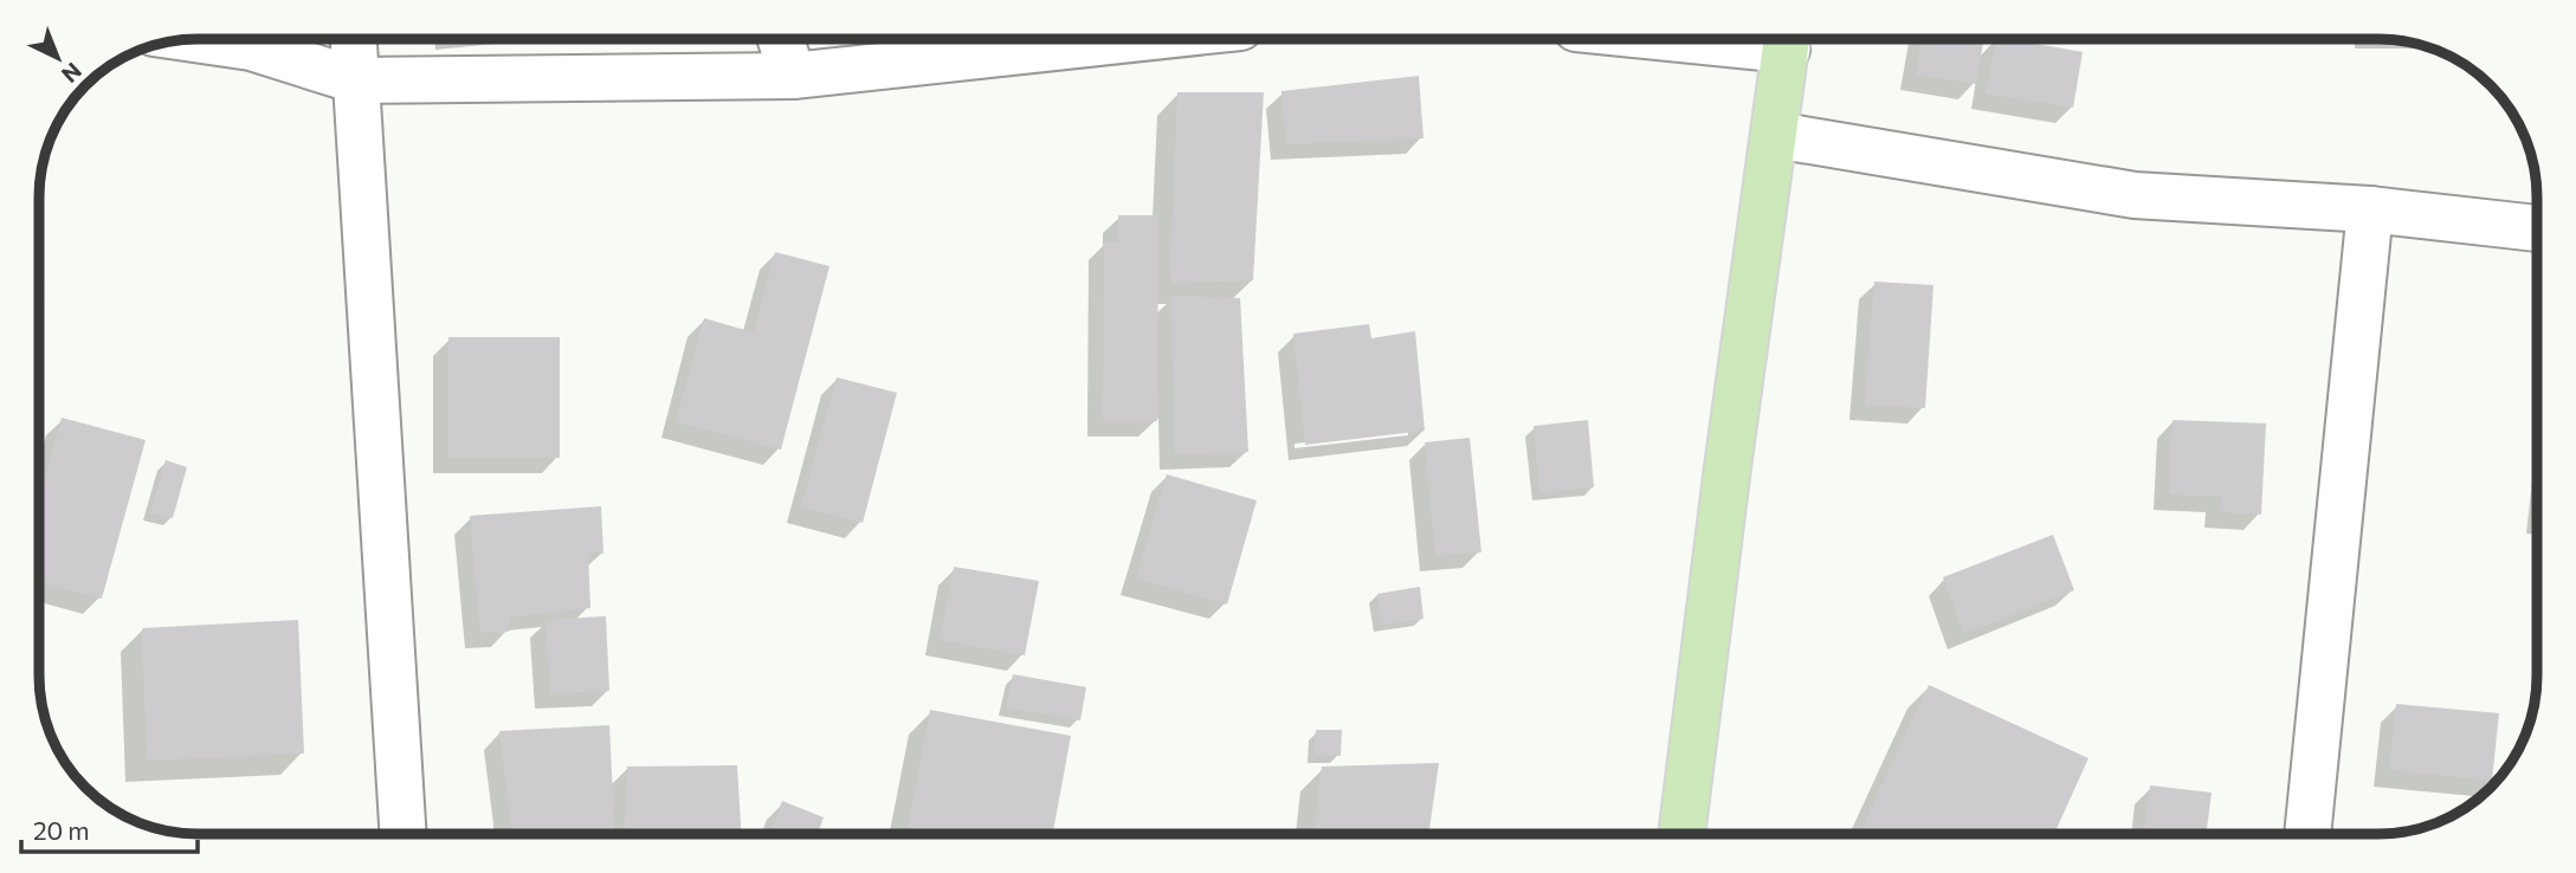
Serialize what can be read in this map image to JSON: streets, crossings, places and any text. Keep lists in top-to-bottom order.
{
  "scale_bar": "20 m",
  "north": "bottom right"
}
